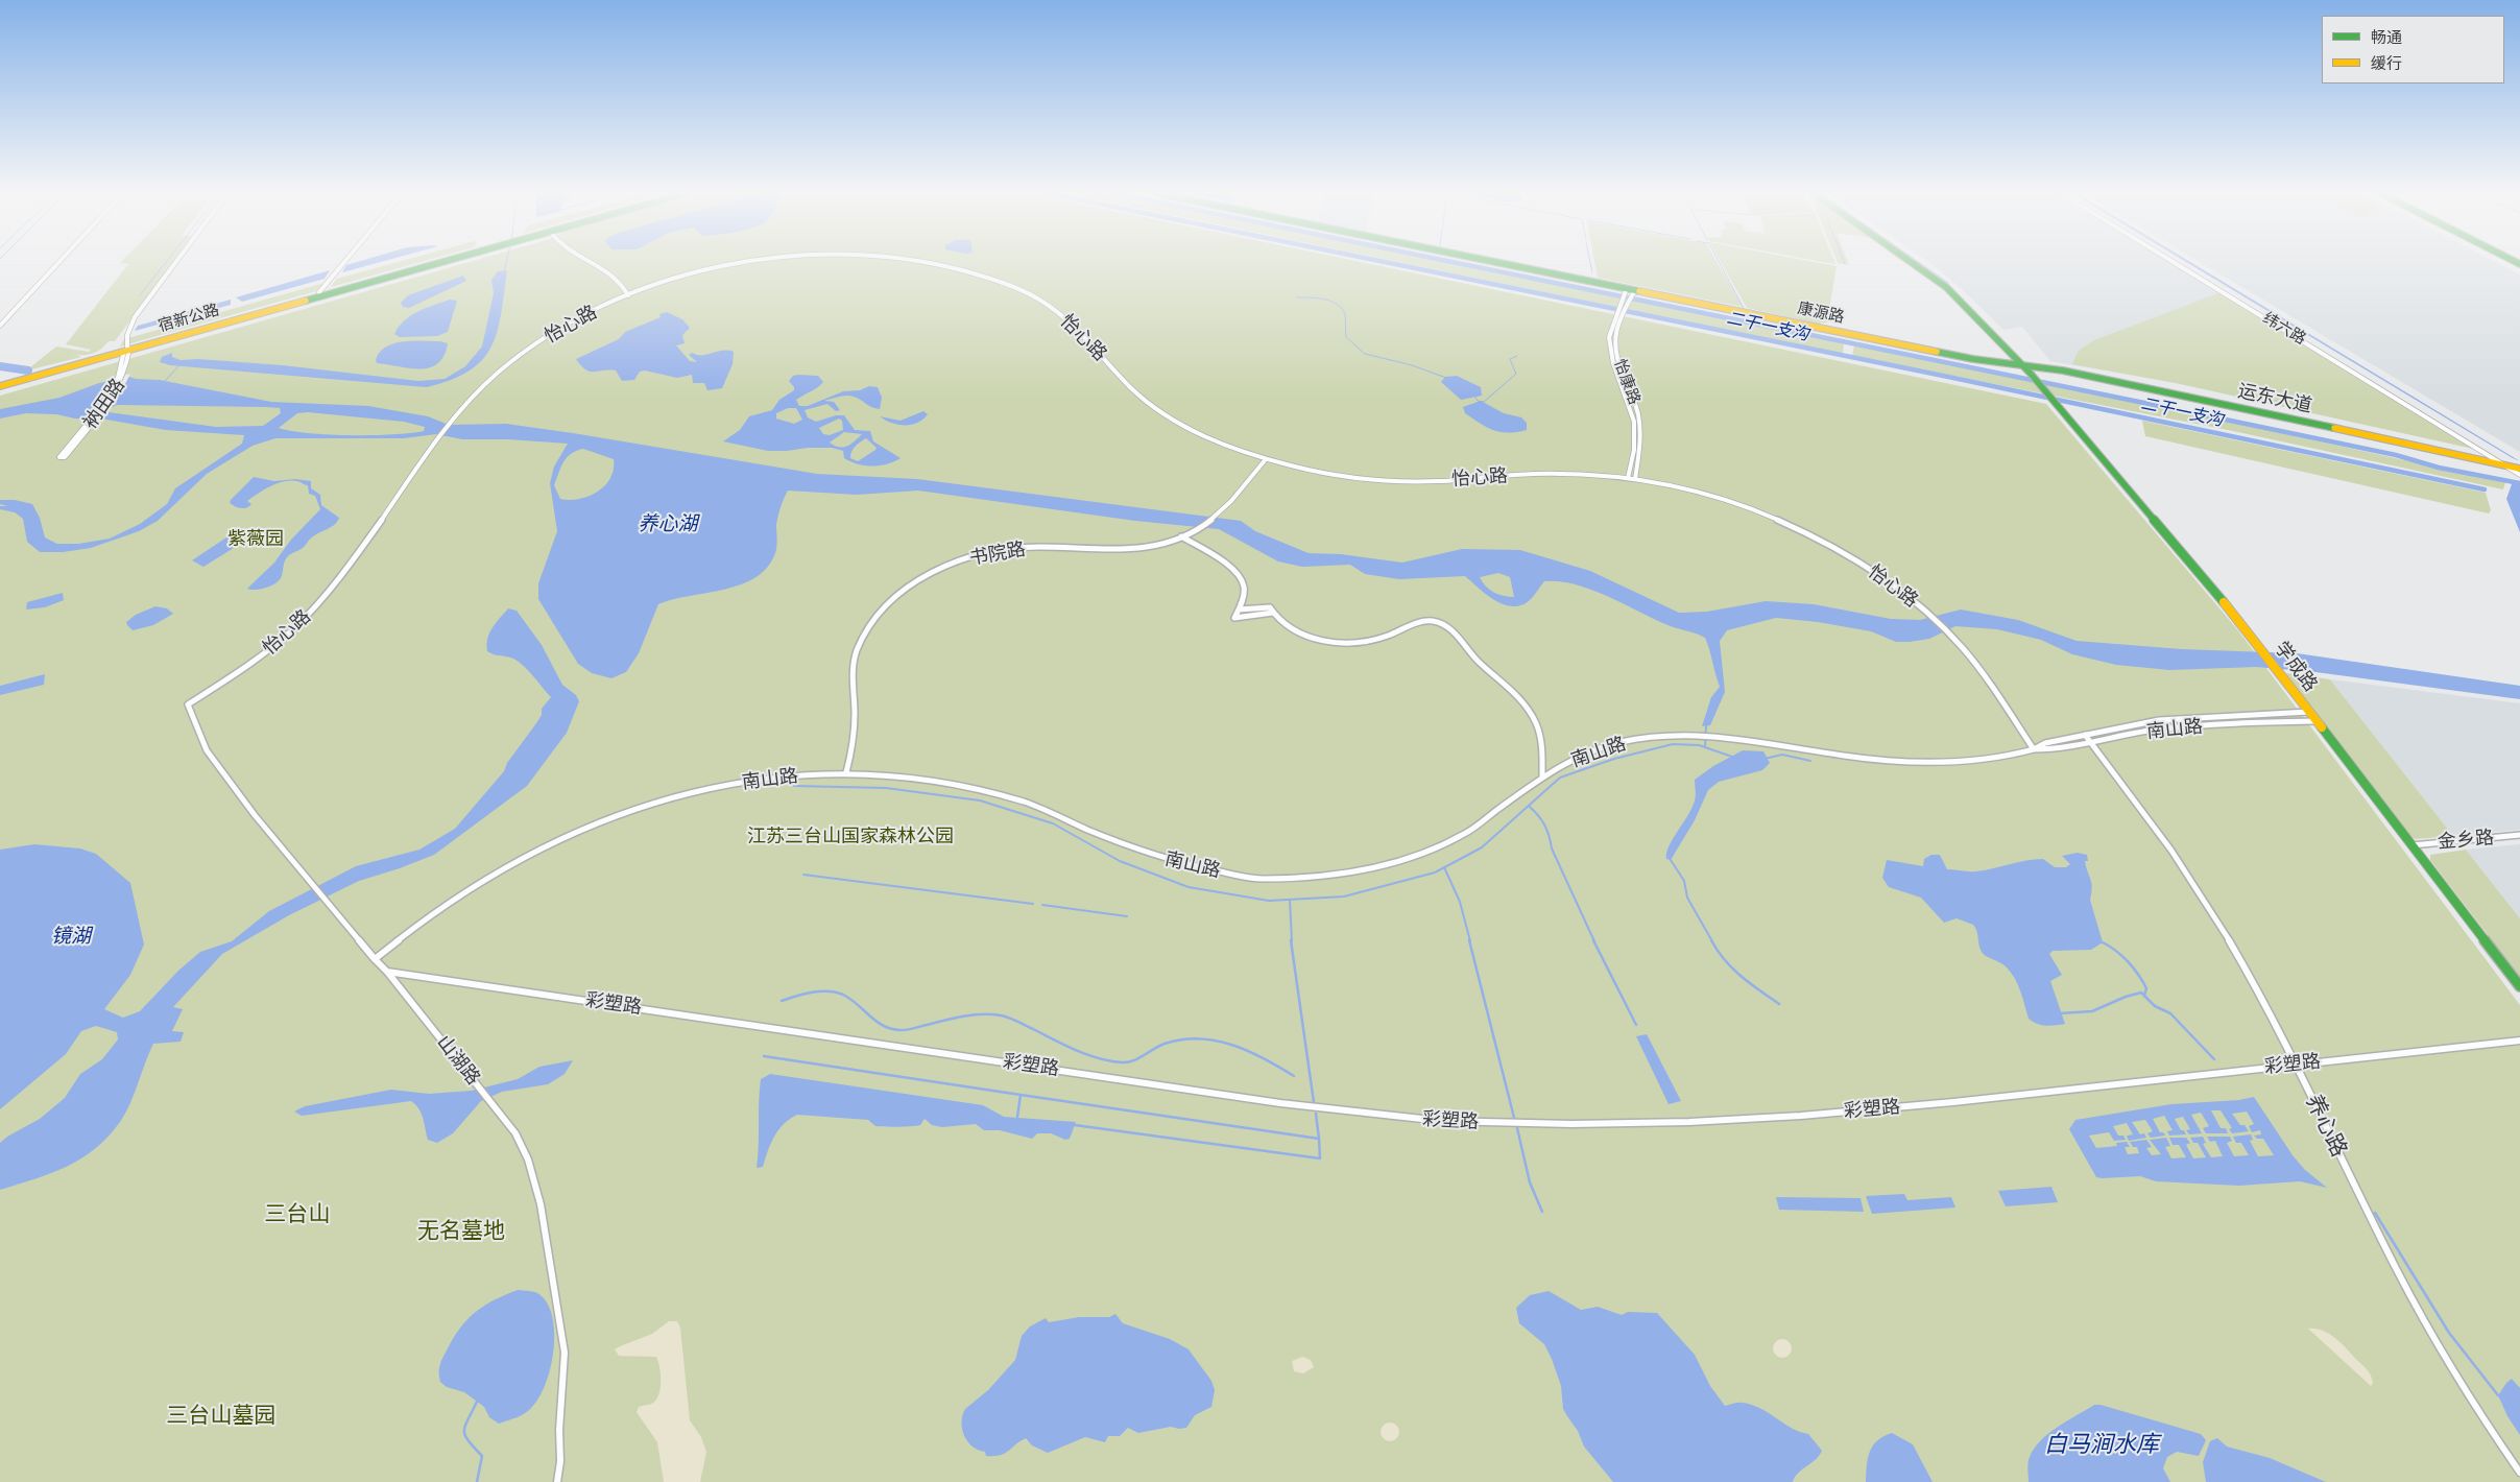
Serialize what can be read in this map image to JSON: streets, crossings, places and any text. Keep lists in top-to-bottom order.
{
  "streets": {
    "main road": [
      "康源路",
      "宿新公路",
      "运东大道",
      "学成路"
    ],
    "street": [
      "怡心路",
      "纬六路",
      "怡康路",
      "衲田路",
      "书院路",
      "南山路",
      "金乡路",
      "彩塑路",
      "山湖路",
      "养心路"
    ]
  },
  "crossings": [
    ["康源路", "怡康路"],
    ["康源路", "运东大道"],
    ["康源路", "学成路"],
    ["宿新公路", "衲田路"],
    ["怡心路", "怡康路"],
    ["怡心路", "书院路"],
    ["怡心路", "南山路"],
    ["怡心路", "山湖路"],
    ["纬六路", "运东大道"],
    ["运东大道", "学成路"],
    ["书院路", "南山路"],
    ["学成路", "南山路"],
    ["学成路", "金乡路"],
    ["南山路", "山湖路"],
    ["南山路", "养心路"],
    ["彩塑路", "山湖路"],
    ["彩塑路", "养心路"]
  ],
  "water": [
    "二干一支沟",
    "养心湖",
    "镜湖",
    "白马涧水库"
  ],
  "parks": [
    "紫薇园",
    "江苏三台山国家森林公园",
    "三台山",
    "无名墓地",
    "三台山墓园"
  ],
  "legend": ["畅通", "缓行"]
}
